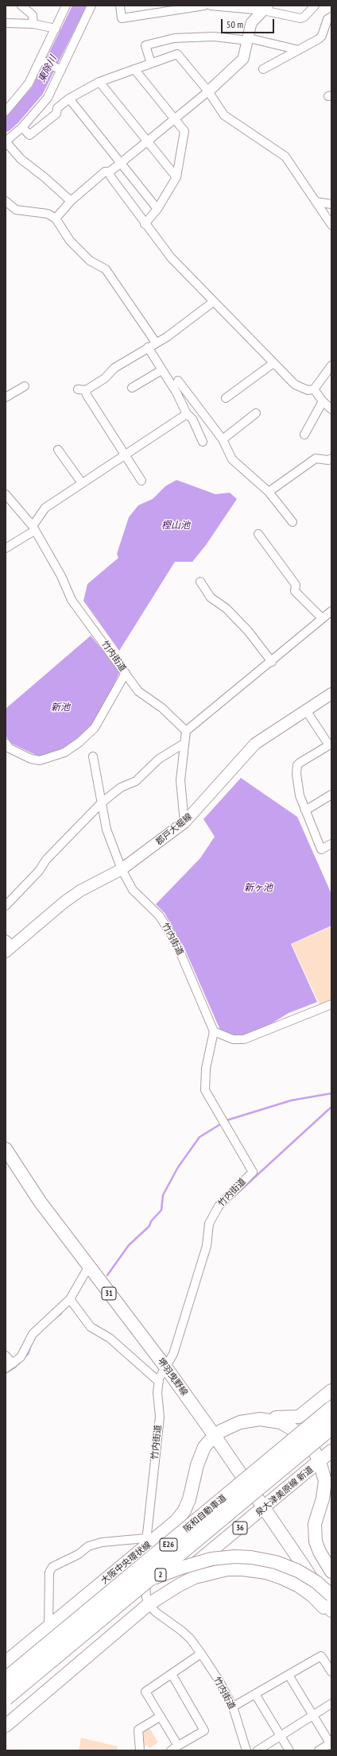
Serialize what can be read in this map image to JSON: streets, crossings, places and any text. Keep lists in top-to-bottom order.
{
  "streets": {
    "highway": ["阪和自動車道", "E26"],
    "main road": [
      "郡戸大堀線",
      "31",
      "堺羽曳野線",
      "泉大津美原線 新道",
      "36",
      "大阪中央環状線",
      "2"
    ],
    "street": ["竹内街道"]
  },
  "crossings": [
    ["竹内街道", "郡戸大堀線"],
    ["竹内街道", "堺羽曳野線"],
    ["竹内街道", "泉大津美原線 新道"],
    ["竹内街道", "大阪中央環状線"],
    ["竹内街道", "2"],
    ["堺羽曳野線", "泉大津美原線 新道"],
    ["堺羽曳野線", "大阪中央環状線"],
    ["泉大津美原線 新道", "大阪中央環状線"],
    ["泉大津美原線 新道", "2"]
  ],
  "water": [
    "東除川",
    "樫山池",
    "新池",
    "新ヶ池"
  ],
  "scale_bar": "50 m"
}
